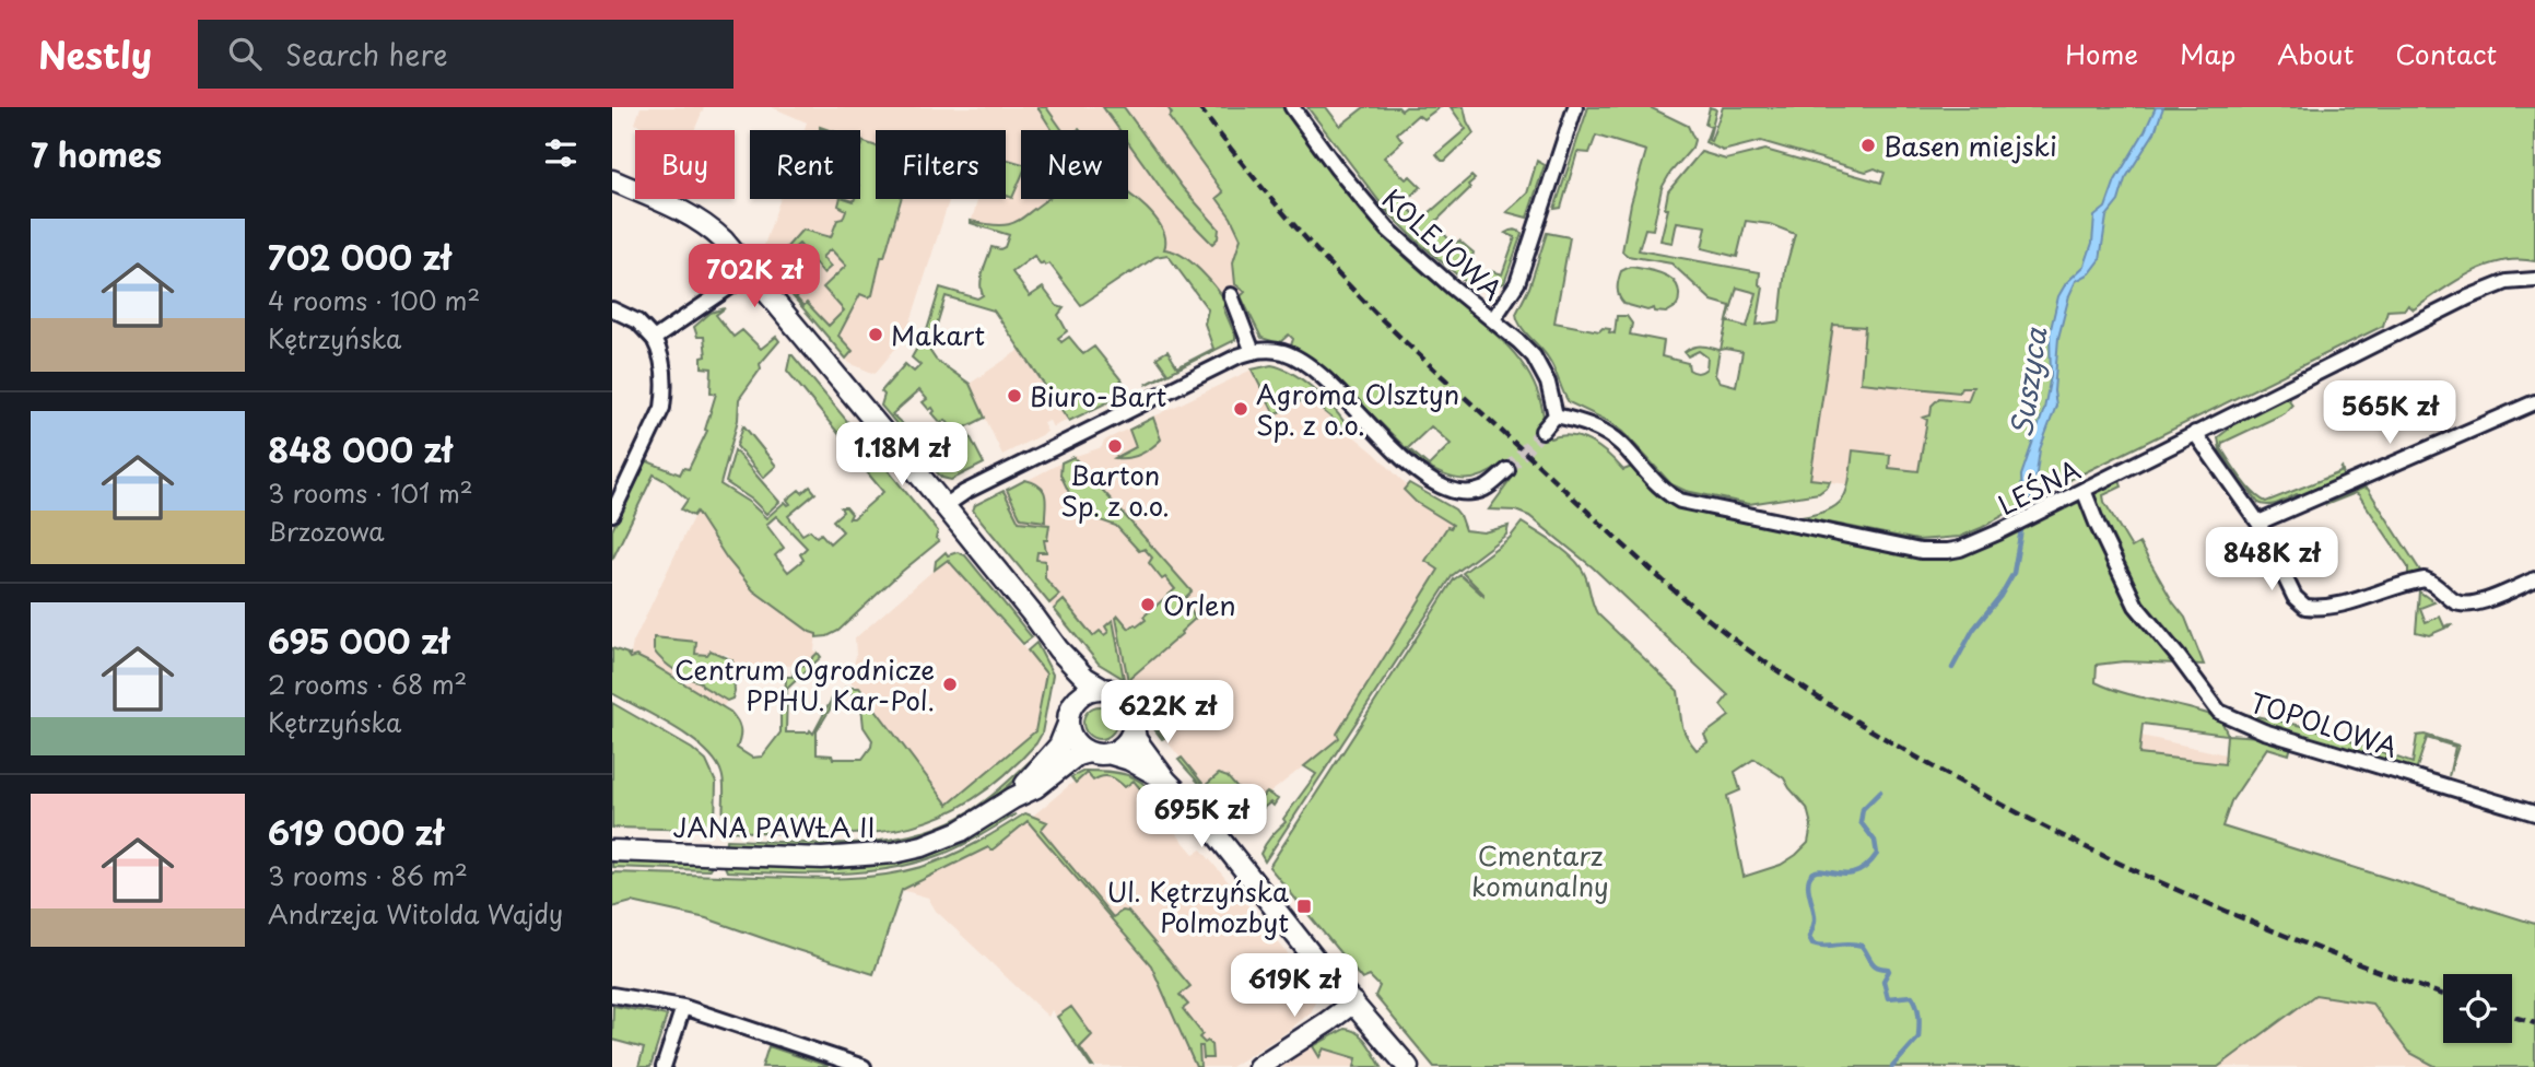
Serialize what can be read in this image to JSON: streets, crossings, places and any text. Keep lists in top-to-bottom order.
{
  "streets": {
    "main road": ["JANA PAWŁA II"],
    "street": ["KOLEJOWA", "LEŚNA", "TOPOLOWA"]
  },
  "crossings": [
    ["KOLEJOWA", "LEŚNA"],
    ["LEŚNA", "TOPOLOWA"]
  ],
  "water": ["Suszyca"],
  "parks": ["Cmentarz komunalny"],
  "places": {
    "other": [
      "Basen miejski",
      "Makart",
      "Biuro-Bart",
      "Agroma Olsztyn Sp. z o.o.",
      "Barton Sp. z o.o.",
      "Orlen",
      "Centrum Ogrodnicze PPHU. Kar-Pol."
    ],
    "transit": ["Ul. Kętrzyńska Polmozbyt"]
  },
  "page": {
    "header": "Nestly",
    "search": "Search here",
    "nav": [
      "Home",
      "Map",
      "About",
      "Contact"
    ],
    "heading": "7 homes",
    "chip": [
      "Buy",
      "Rent",
      "Filters",
      "New"
    ],
    "list": [
      {
        "name": "702 000 zł",
        "note": "4 rooms · 100 m² · Kętrzyńska"
      },
      {
        "name": "848 000 zł",
        "note": "3 rooms · 101 m² · Brzozowa"
      },
      {
        "name": "695 000 zł",
        "note": "2 rooms · 68 m² · Kętrzyńska"
      },
      {
        "name": "619 000 zł",
        "note": "3 rooms · 86 m² · Andrzeja Witolda Wajdy"
      }
    ],
    "price": [
      "702K zł",
      "565K zł",
      "1.18M zł",
      "848K zł",
      "622K zł",
      "695K zł",
      "619K zł"
    ]
  }
}
